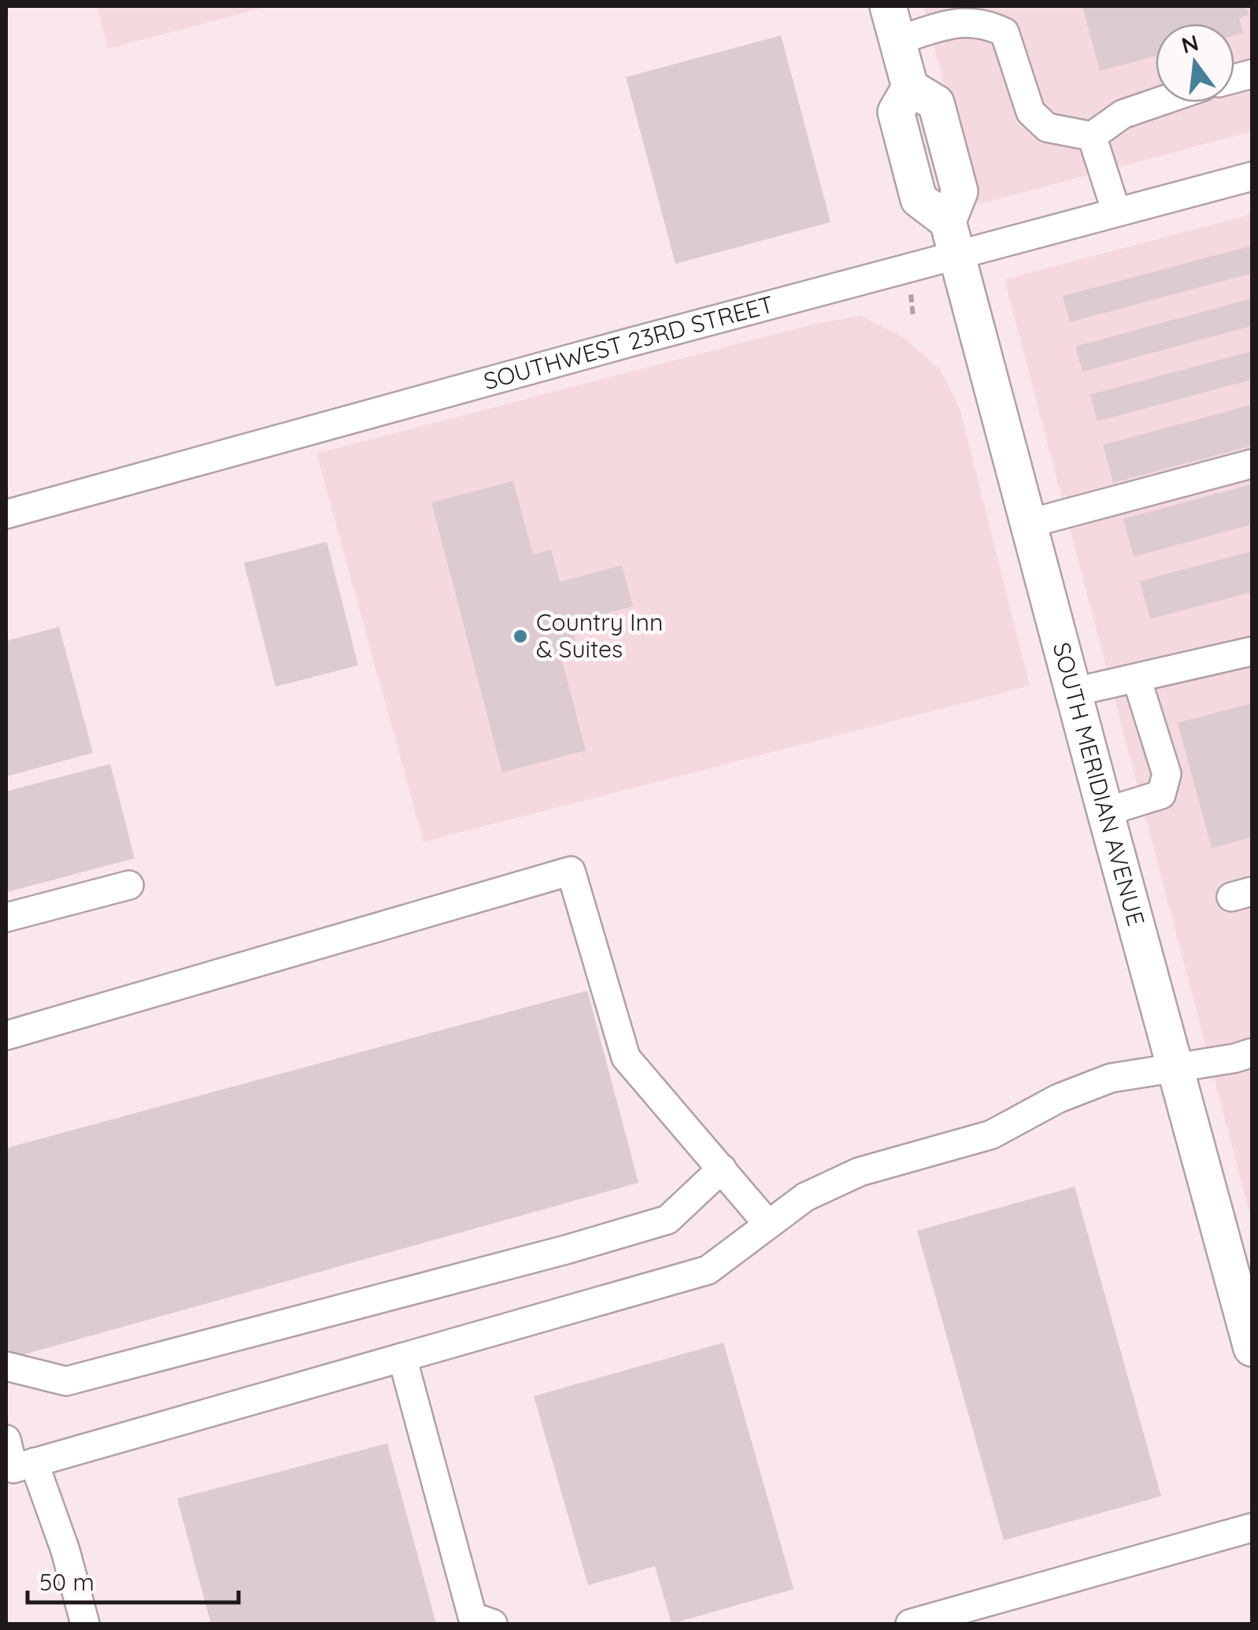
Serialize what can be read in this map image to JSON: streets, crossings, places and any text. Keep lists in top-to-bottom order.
{
  "streets": {
    "main road": ["SOUTH MERIDIAN AVENUE"],
    "street": ["SOUTHWEST 23RD STREET"]
  },
  "crossings": [
    ["SOUTHWEST 23RD STREET", "SOUTH MERIDIAN AVENUE"]
  ],
  "places": ["Country Inn & Suites"],
  "scale_bar": "50 m",
  "north": "top"
}
